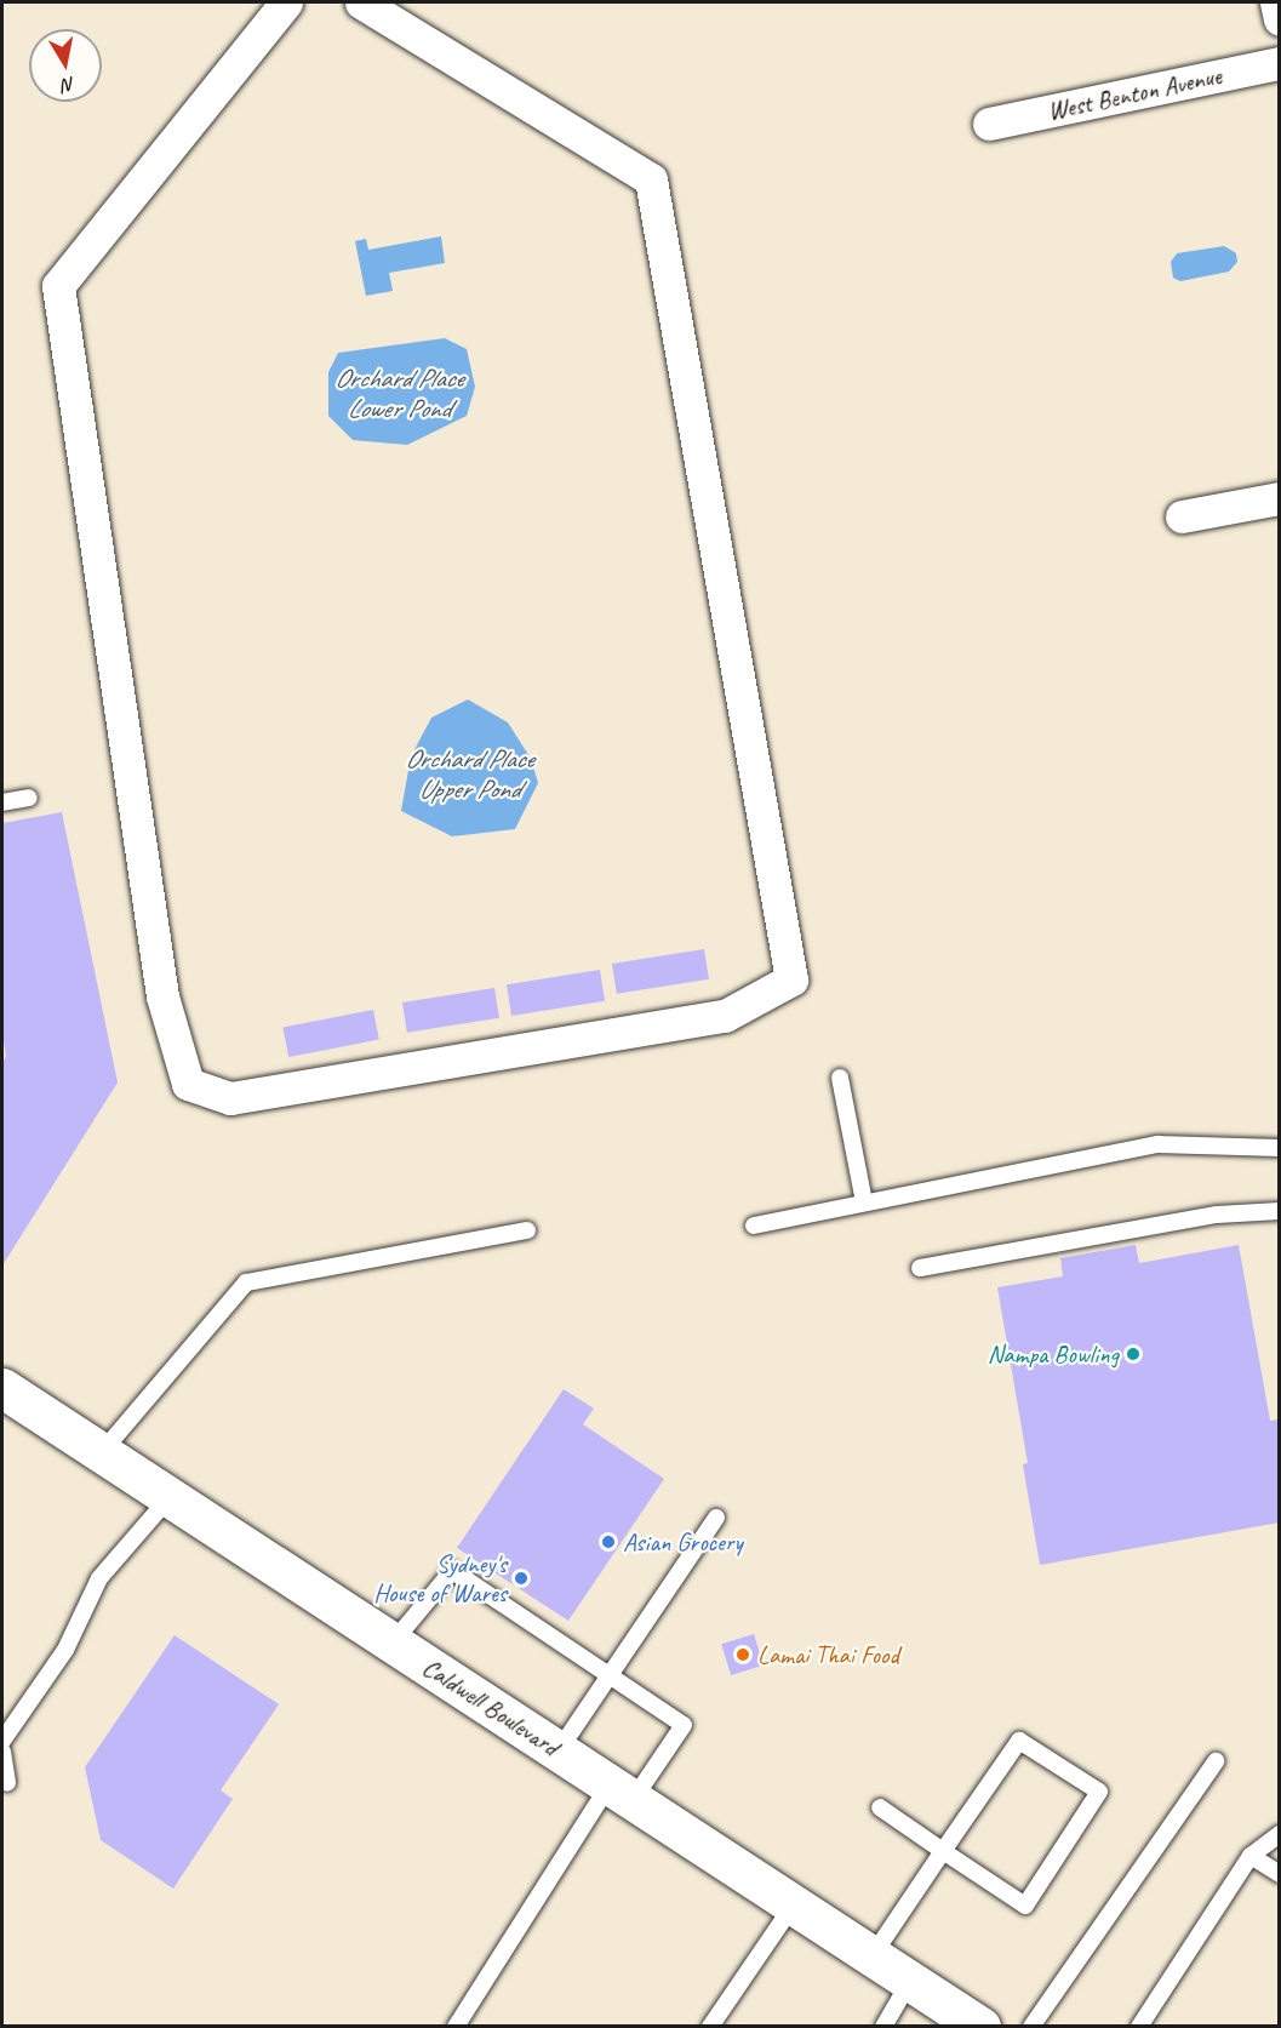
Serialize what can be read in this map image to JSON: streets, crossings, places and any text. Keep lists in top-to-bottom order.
{
  "streets": {
    "main road": ["Caldwell Boulevard"],
    "street": ["West Benton Avenue"]
  },
  "water": ["Orchard Place Lower Pond", "Orchard Place Upper Pond"],
  "places": [
    "Nampa Bowling",
    "Asian Grocery",
    "Sydney's House of Wares",
    "Lamai Thai Food"
  ],
  "north": "bottom"
}
